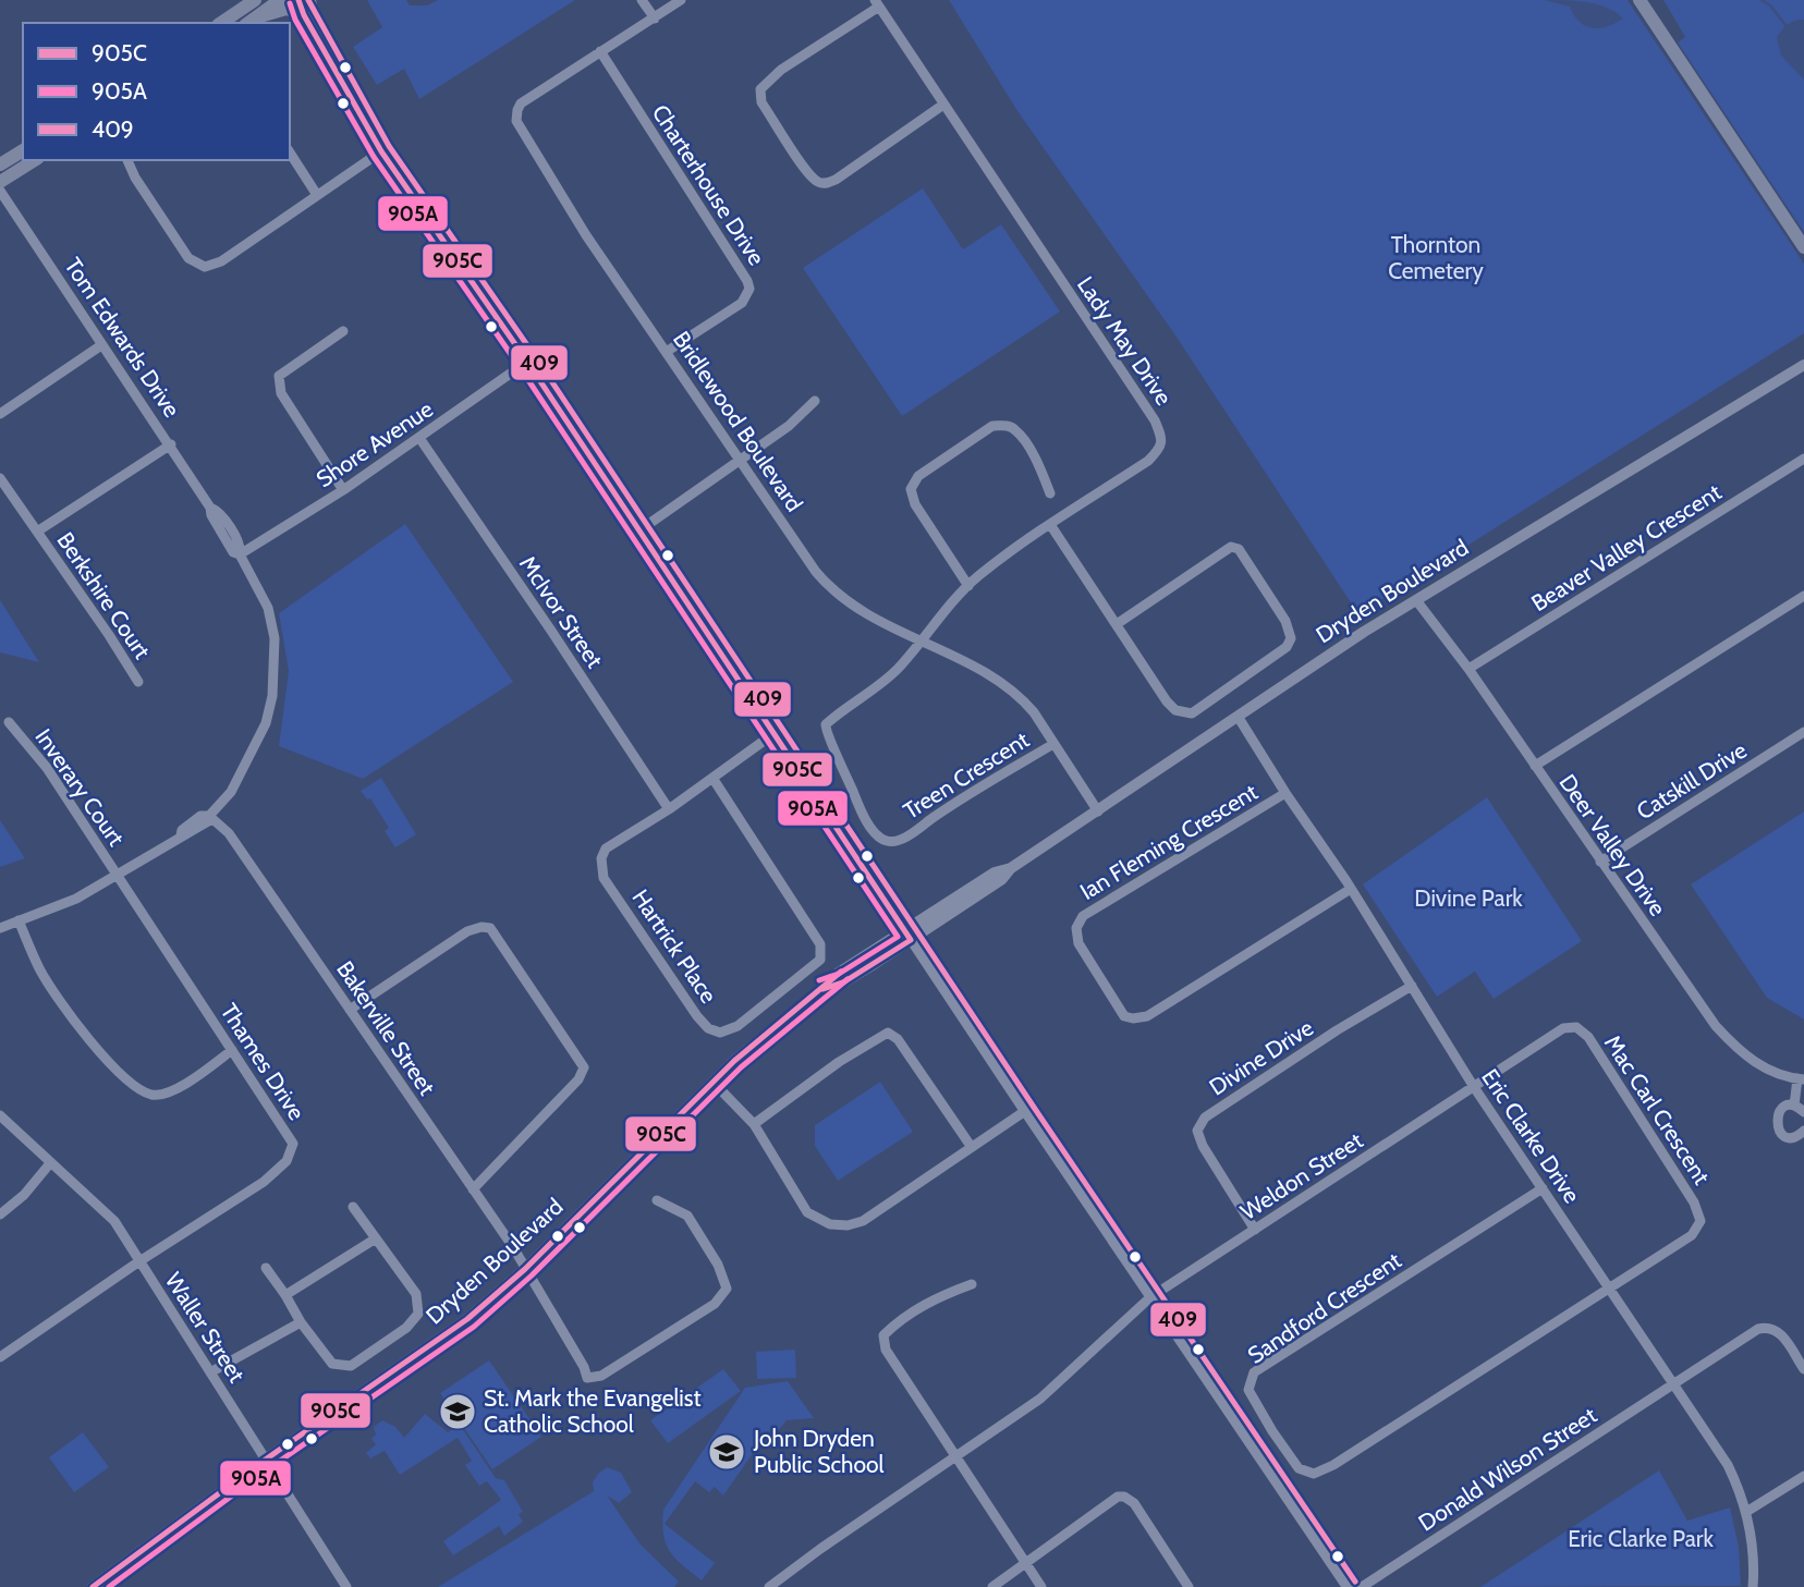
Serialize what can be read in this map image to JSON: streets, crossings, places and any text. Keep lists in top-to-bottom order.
{
  "streets": {
    "street": [
      "Charterhouse Drive",
      "Tom Edwards Drive",
      "Lady May Drive",
      "Bridlewood Boulevard",
      "Shore Avenue",
      "Beaver Valley Crescent",
      "Dryden Boulevard",
      "Berkshire Court",
      "McIvor Street",
      "Treen Crescent",
      "Catskill Drive",
      "Inverary Court",
      "Ian Fleming Crescent",
      "Deer Valley Drive",
      "Hartrick Place",
      "Bakerville Street",
      "Divine Drive",
      "Thames Drive",
      "Mac Carl Crescent",
      "Eric Clarke Drive",
      "Weldon Street",
      "Sandford Crescent",
      "Waller Street",
      "Donald Wilson Street"
    ]
  },
  "crossings": [
    ["Charterhouse Drive", "Bridlewood Boulevard"],
    ["Tom Edwards Drive", "Shore Avenue"],
    ["Tom Edwards Drive", "Inverary Court"],
    ["Tom Edwards Drive", "Bakerville Street"],
    ["Tom Edwards Drive", "Thames Drive"],
    ["Lady May Drive", "Bridlewood Boulevard"],
    ["Lady May Drive", "Treen Crescent"],
    ["Bridlewood Boulevard", "Dryden Boulevard"],
    ["Bridlewood Boulevard", "Treen Crescent"],
    ["Shore Avenue", "McIvor Street"],
    ["Beaver Valley Crescent", "Deer Valley Drive"],
    ["Dryden Boulevard", "Deer Valley Drive"],
    ["Dryden Boulevard", "Bakerville Street"],
    ["Dryden Boulevard", "Eric Clarke Drive"],
    ["Dryden Boulevard", "Waller Street"],
    ["McIvor Street", "Hartrick Place"],
    ["Catskill Drive", "Deer Valley Drive"],
    ["Inverary Court", "Thames Drive"],
    ["Ian Fleming Crescent", "Eric Clarke Drive"],
    ["Divine Drive", "Eric Clarke Drive"],
    ["Divine Drive", "Weldon Street"],
    ["Thames Drive", "Waller Street"],
    ["Mac Carl Crescent", "Eric Clarke Drive"],
    ["Mac Carl Crescent", "Weldon Street"],
    ["Mac Carl Crescent", "Sandford Crescent"],
    ["Eric Clarke Drive", "Weldon Street"],
    ["Eric Clarke Drive", "Sandford Crescent"],
    ["Eric Clarke Drive", "Donald Wilson Street"]
  ],
  "parks": ["Thornton Cemetery", "Divine Park", "Eric Clarke Park"],
  "places": {
    "school or university": ["St. Mark the Evangelist Catholic School", "John Dryden Public School"]
  },
  "lines": ["transit line 905C", "transit line 409", "transit line 905A"],
  "legend": ["905C", "905A", "409"]
}
